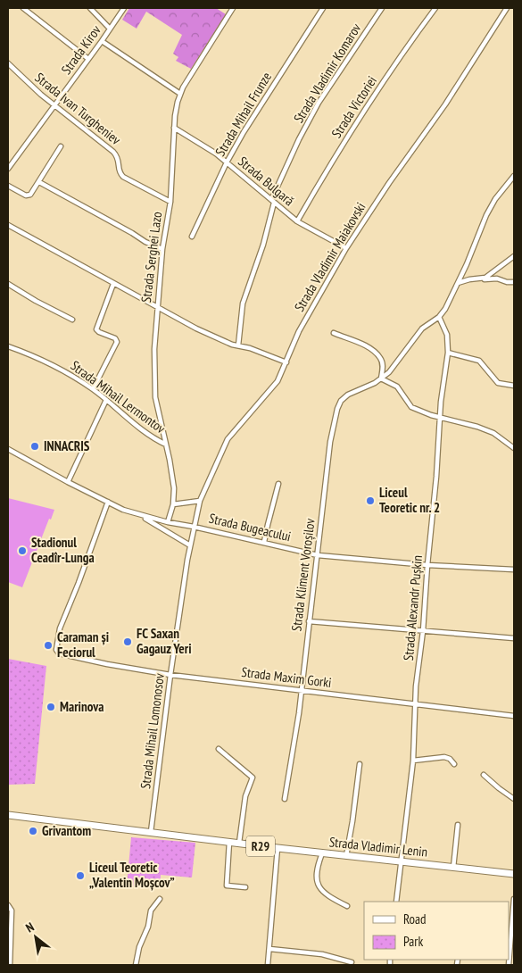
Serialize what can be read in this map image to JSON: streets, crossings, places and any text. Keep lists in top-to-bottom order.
{
  "streets": {
    "main road": ["R29", "Strada Vladimir Lenin"],
    "street": [
      "Strada Kirov",
      "Strada Vladimir Komarov",
      "Strada Victoriei",
      "Strada Ivan Turgheniev",
      "Strada Mihail Frunze",
      "Strada Bulgară",
      "Strada Serghei Lazo",
      "Strada Vladimir Maiakovski",
      "Strada Mihail Lermontov",
      "Strada Bugeacului",
      "Strada Kliment Voroșilov",
      "Strada Alexandr Pușkin",
      "Strada Maxim Gorki",
      "Strada Mihail Lomonosov"
    ]
  },
  "crossings": [
    ["Strada Kirov", "Strada Ivan Turgheniev"],
    ["Strada Vladimir Komarov", "Strada Bulgară"],
    ["Strada Victoriei", "Strada Bulgară"],
    ["Strada Ivan Turgheniev", "Strada Serghei Lazo"],
    ["Strada Mihail Frunze", "Strada Bulgară"],
    ["Strada Bulgară", "Strada Serghei Lazo"],
    ["Strada Bulgară", "Strada Vladimir Maiakovski"],
    ["Strada Serghei Lazo", "Strada Mihail Lermontov"],
    ["Strada Serghei Lazo", "Strada Bugeacului"],
    ["Strada Vladimir Maiakovski", "Strada Bugeacului"],
    ["Strada Vladimir Maiakovski", "Strada Mihail Lomonosov"],
    ["Strada Bugeacului", "Strada Kliment Voroșilov"],
    ["Strada Bugeacului", "Strada Alexandr Pușkin"],
    ["Strada Bugeacului", "Strada Maxim Gorki"],
    ["Strada Bugeacului", "Strada Mihail Lomonosov"],
    ["Strada Kliment Voroșilov", "Strada Alexandr Pușkin"],
    ["Strada Kliment Voroșilov", "Strada Maxim Gorki"],
    ["Strada Alexandr Pușkin", "Strada Maxim Gorki"],
    ["Strada Alexandr Pușkin", "Strada Vladimir Lenin"],
    ["Strada Maxim Gorki", "Strada Mihail Lomonosov"],
    ["Strada Mihail Lomonosov", "Strada Vladimir Lenin"]
  ],
  "places": [
    "INNACRIS",
    "Liceul Teoretic nr. 2",
    "Stadionul Ceadîr-Lunga",
    "FC Saxan Gagauz Yeri",
    "Caraman și Feciorul",
    "Marinova",
    "Grivantom",
    "Liceul Teoretic „Valentin Moșcov”"
  ],
  "legend": ["Road", "Park"],
  "north": "top left"
}
